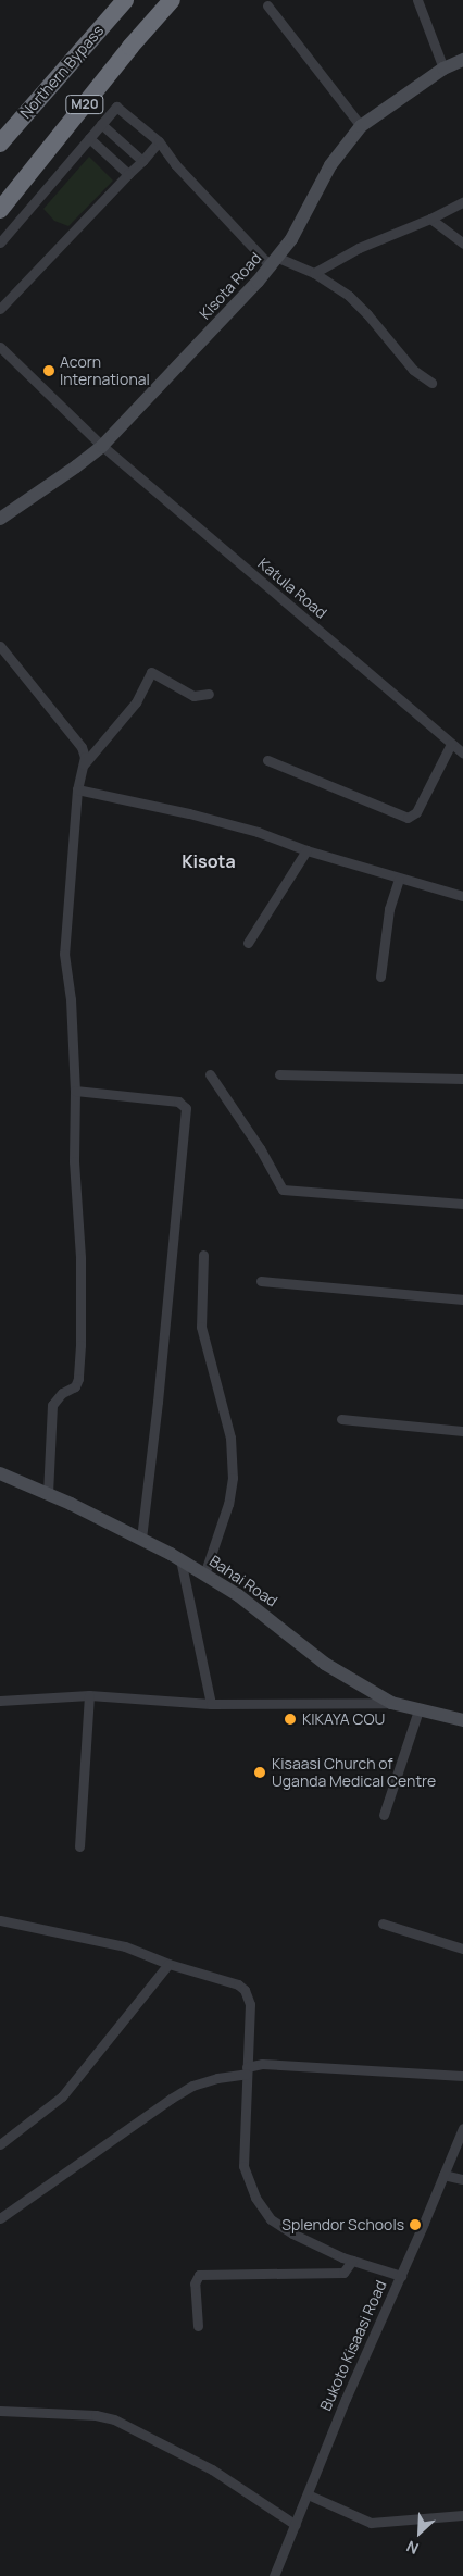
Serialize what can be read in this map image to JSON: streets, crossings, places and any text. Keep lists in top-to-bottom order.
{
  "streets": {
    "highway": ["Northern Bypass", "M20"],
    "street": [
      "Kisota Road",
      "Katula Road",
      "Bahai Road",
      "Bukoto Kisaasi Road"
    ]
  },
  "crossings": [
    ["Kisota Road", "Katula Road"]
  ],
  "districts": ["Kisota"],
  "places": [
    "Acorn International",
    "KIKAYA COU",
    "Kisaasi Church of Uganda Medical Centre",
    "Splendor Schools"
  ],
  "north": "bottom left"
}
